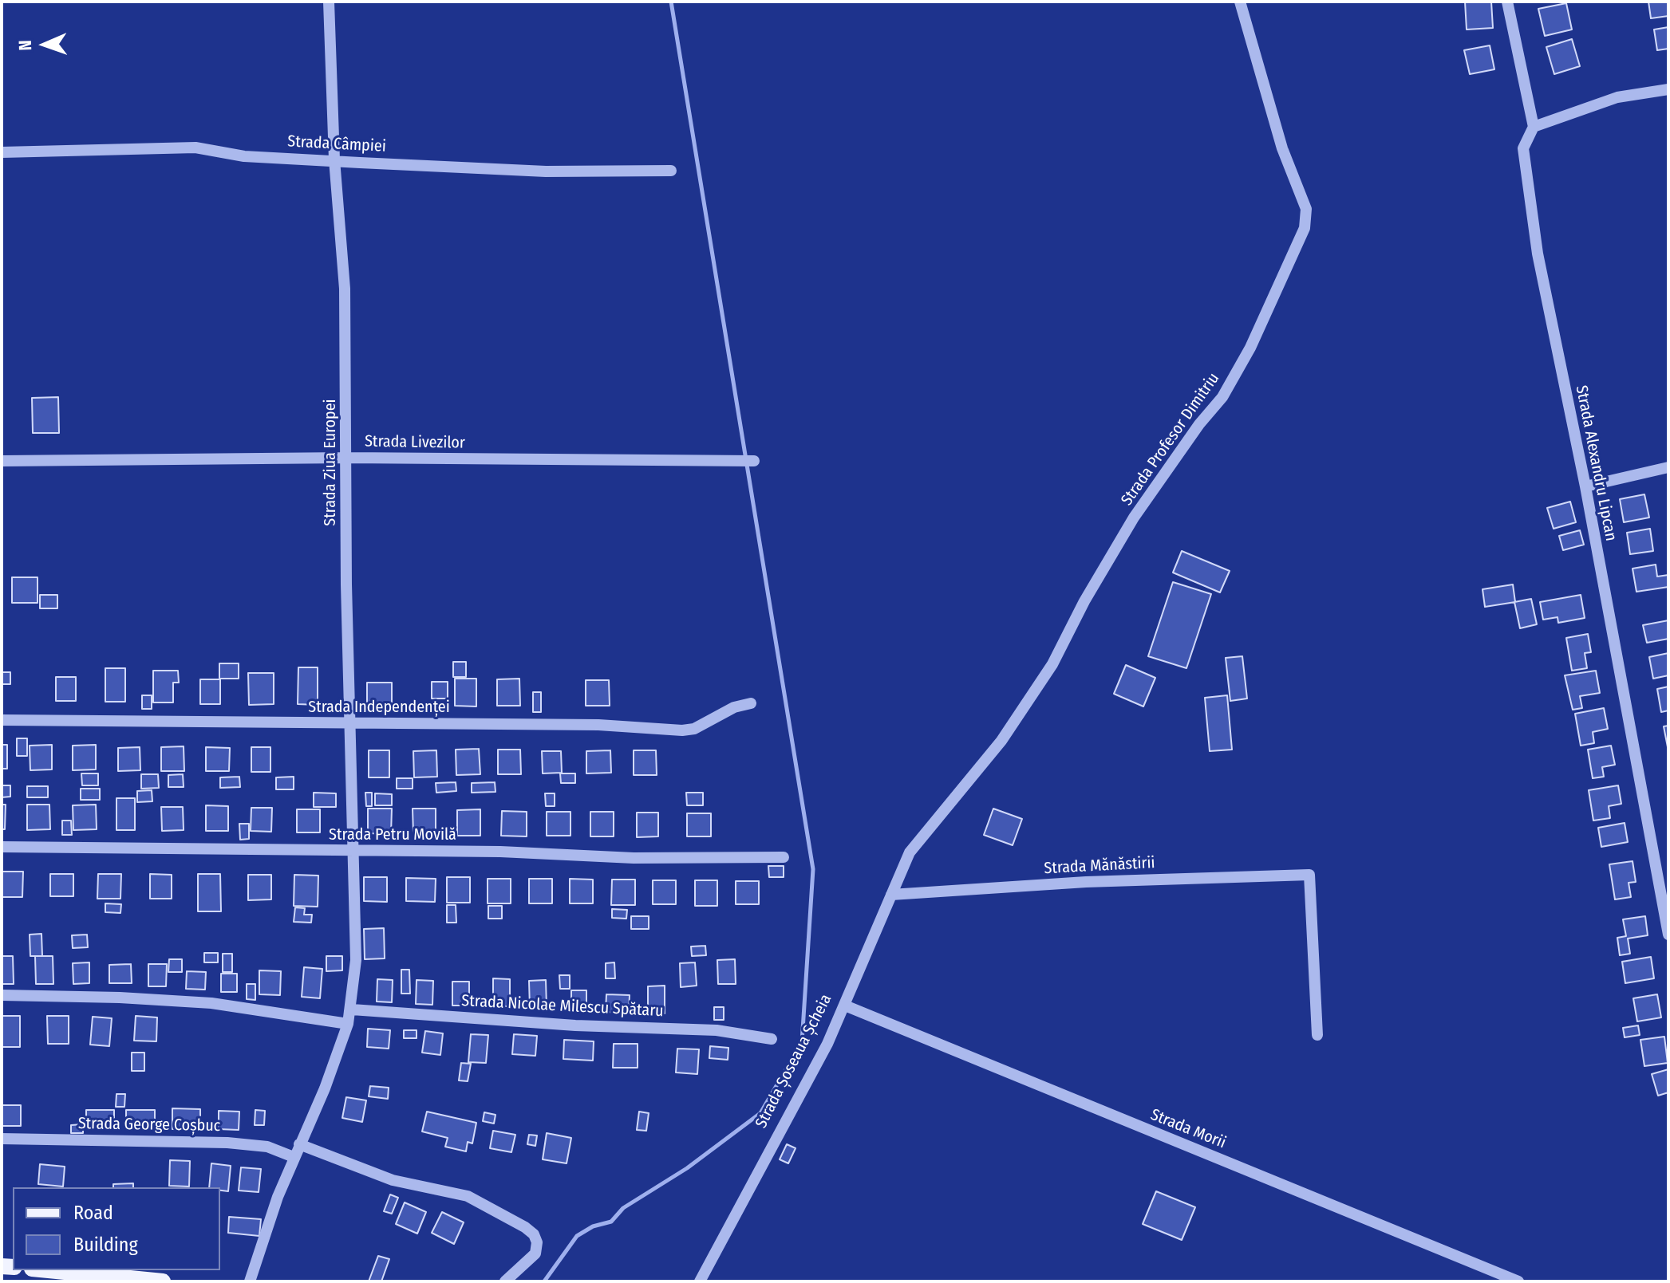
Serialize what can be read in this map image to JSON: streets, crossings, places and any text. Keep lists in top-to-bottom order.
{
  "streets": {
    "street": [
      "Strada Câmpiei",
      "Strada Profesor Dimitriu",
      "Strada Livezilor",
      "Strada Ziua Europei",
      "Strada Alexandru Lipcan",
      "Strada Independenței",
      "Strada Petru Movilă",
      "Strada Mănăstirii",
      "Strada Nicolae Milescu Spătaru",
      "Strada Șoseaua Șcheia",
      "Strada George Coșbuc",
      "Strada Morii"
    ]
  },
  "crossings": [
    ["Strada Câmpiei", "Strada Ziua Europei"],
    ["Strada Profesor Dimitriu", "Strada Șoseaua Șcheia"],
    ["Strada Livezilor", "Strada Ziua Europei"],
    ["Strada Ziua Europei", "Strada Independenței"],
    ["Strada Ziua Europei", "Strada Petru Movilă"],
    ["Strada Ziua Europei", "Strada Nicolae Milescu Spătaru"],
    ["Strada Ziua Europei", "Strada George Coșbuc"],
    ["Strada Mănăstirii", "Strada Șoseaua Șcheia"],
    ["Strada Șoseaua Șcheia", "Strada Morii"]
  ],
  "legend": ["Road", "Building"],
  "north": "left"
}
